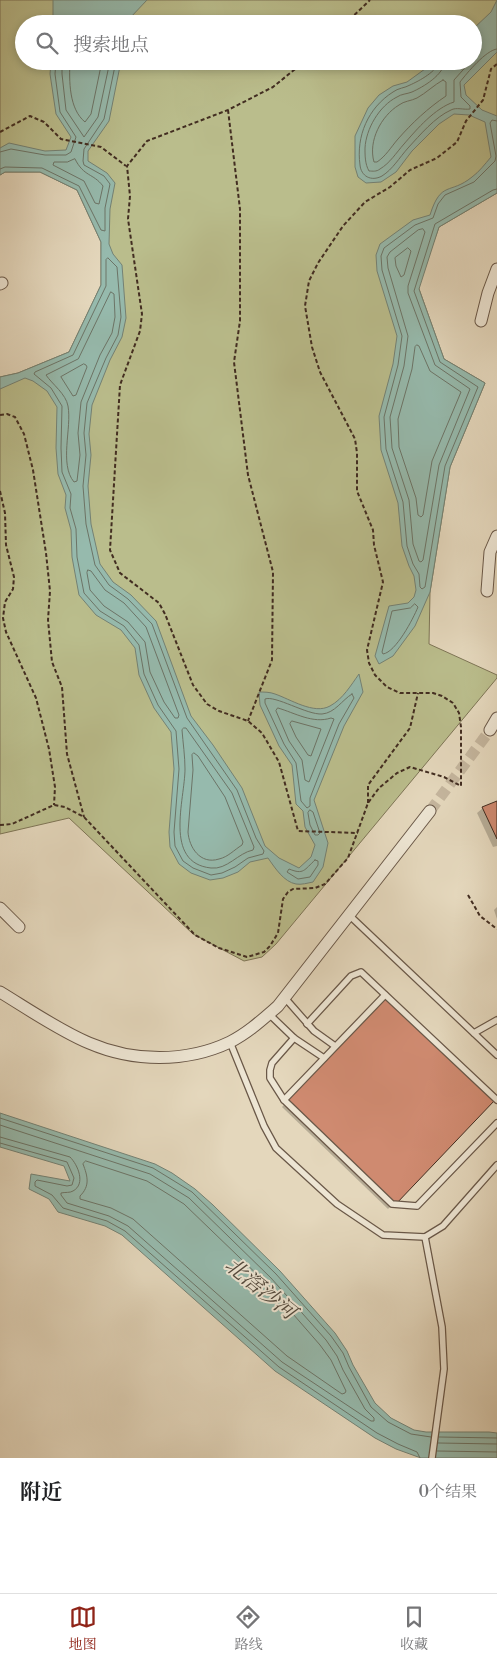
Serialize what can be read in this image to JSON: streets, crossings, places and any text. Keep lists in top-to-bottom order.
{
  "water": ["北滘沙河"],
  "page": {
    "search": "搜索地点",
    "heading": ["附近", "0个结果"],
    "nav": ["地图", "路线", "收藏"]
  }
}
